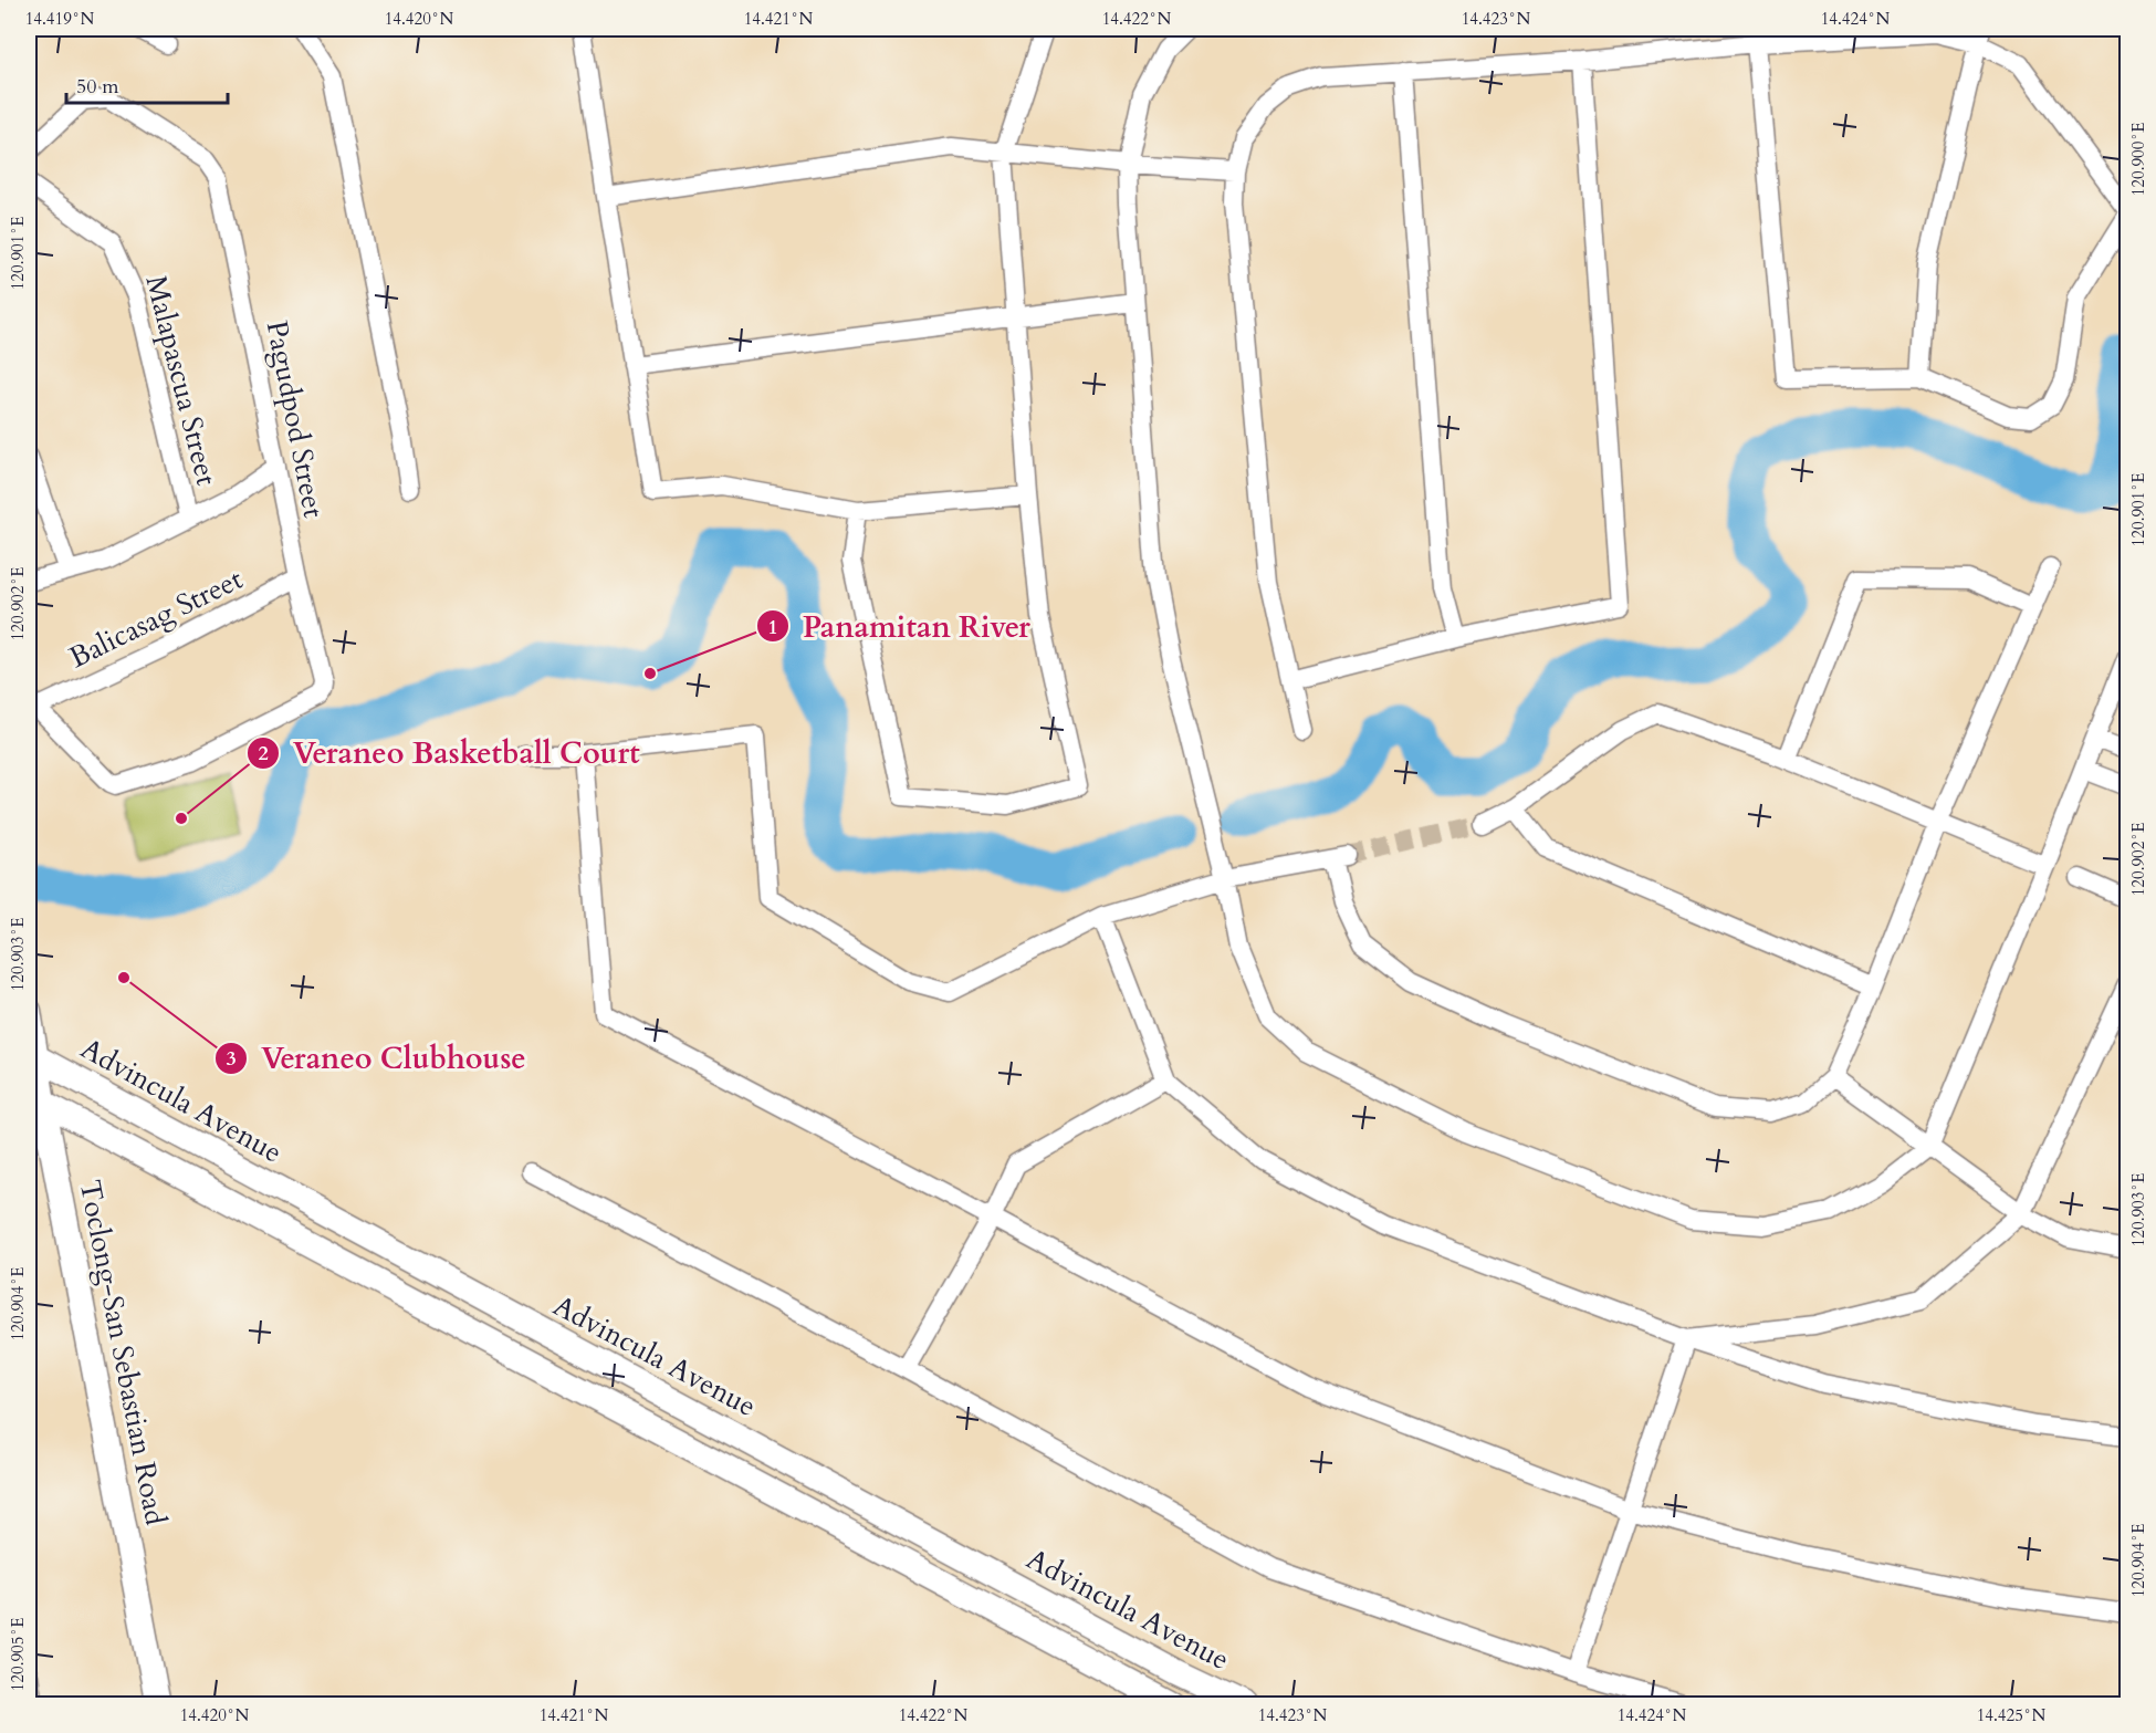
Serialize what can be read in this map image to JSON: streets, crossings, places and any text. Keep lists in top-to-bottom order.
{
  "streets": {
    "main road": ["Advincula Avenue", "Toclong-San Sebastian Road"],
    "street": ["Malapascua Street", "Pagudpod Street", "Balicasag Street"]
  },
  "crossings": [
    ["Pagudpod Street", "Balicasag Street"],
    ["Advincula Avenue", "Toclong-San Sebastian Road"]
  ],
  "places": ["Panamitan River", "Veraneo Basketball Court", "Veraneo Clubhouse"],
  "scale_bar": "50 m",
  "coordinates": [
    "14.419°N",
    "14.420°N",
    "14.421°N",
    "14.422°N",
    "14.423°N",
    "14.424°N",
    "120.900°E",
    "120.901°E",
    "120.902°E",
    "120.903°E",
    "120.904°E",
    "120.905°E",
    "14.425°N"
  ]
}
